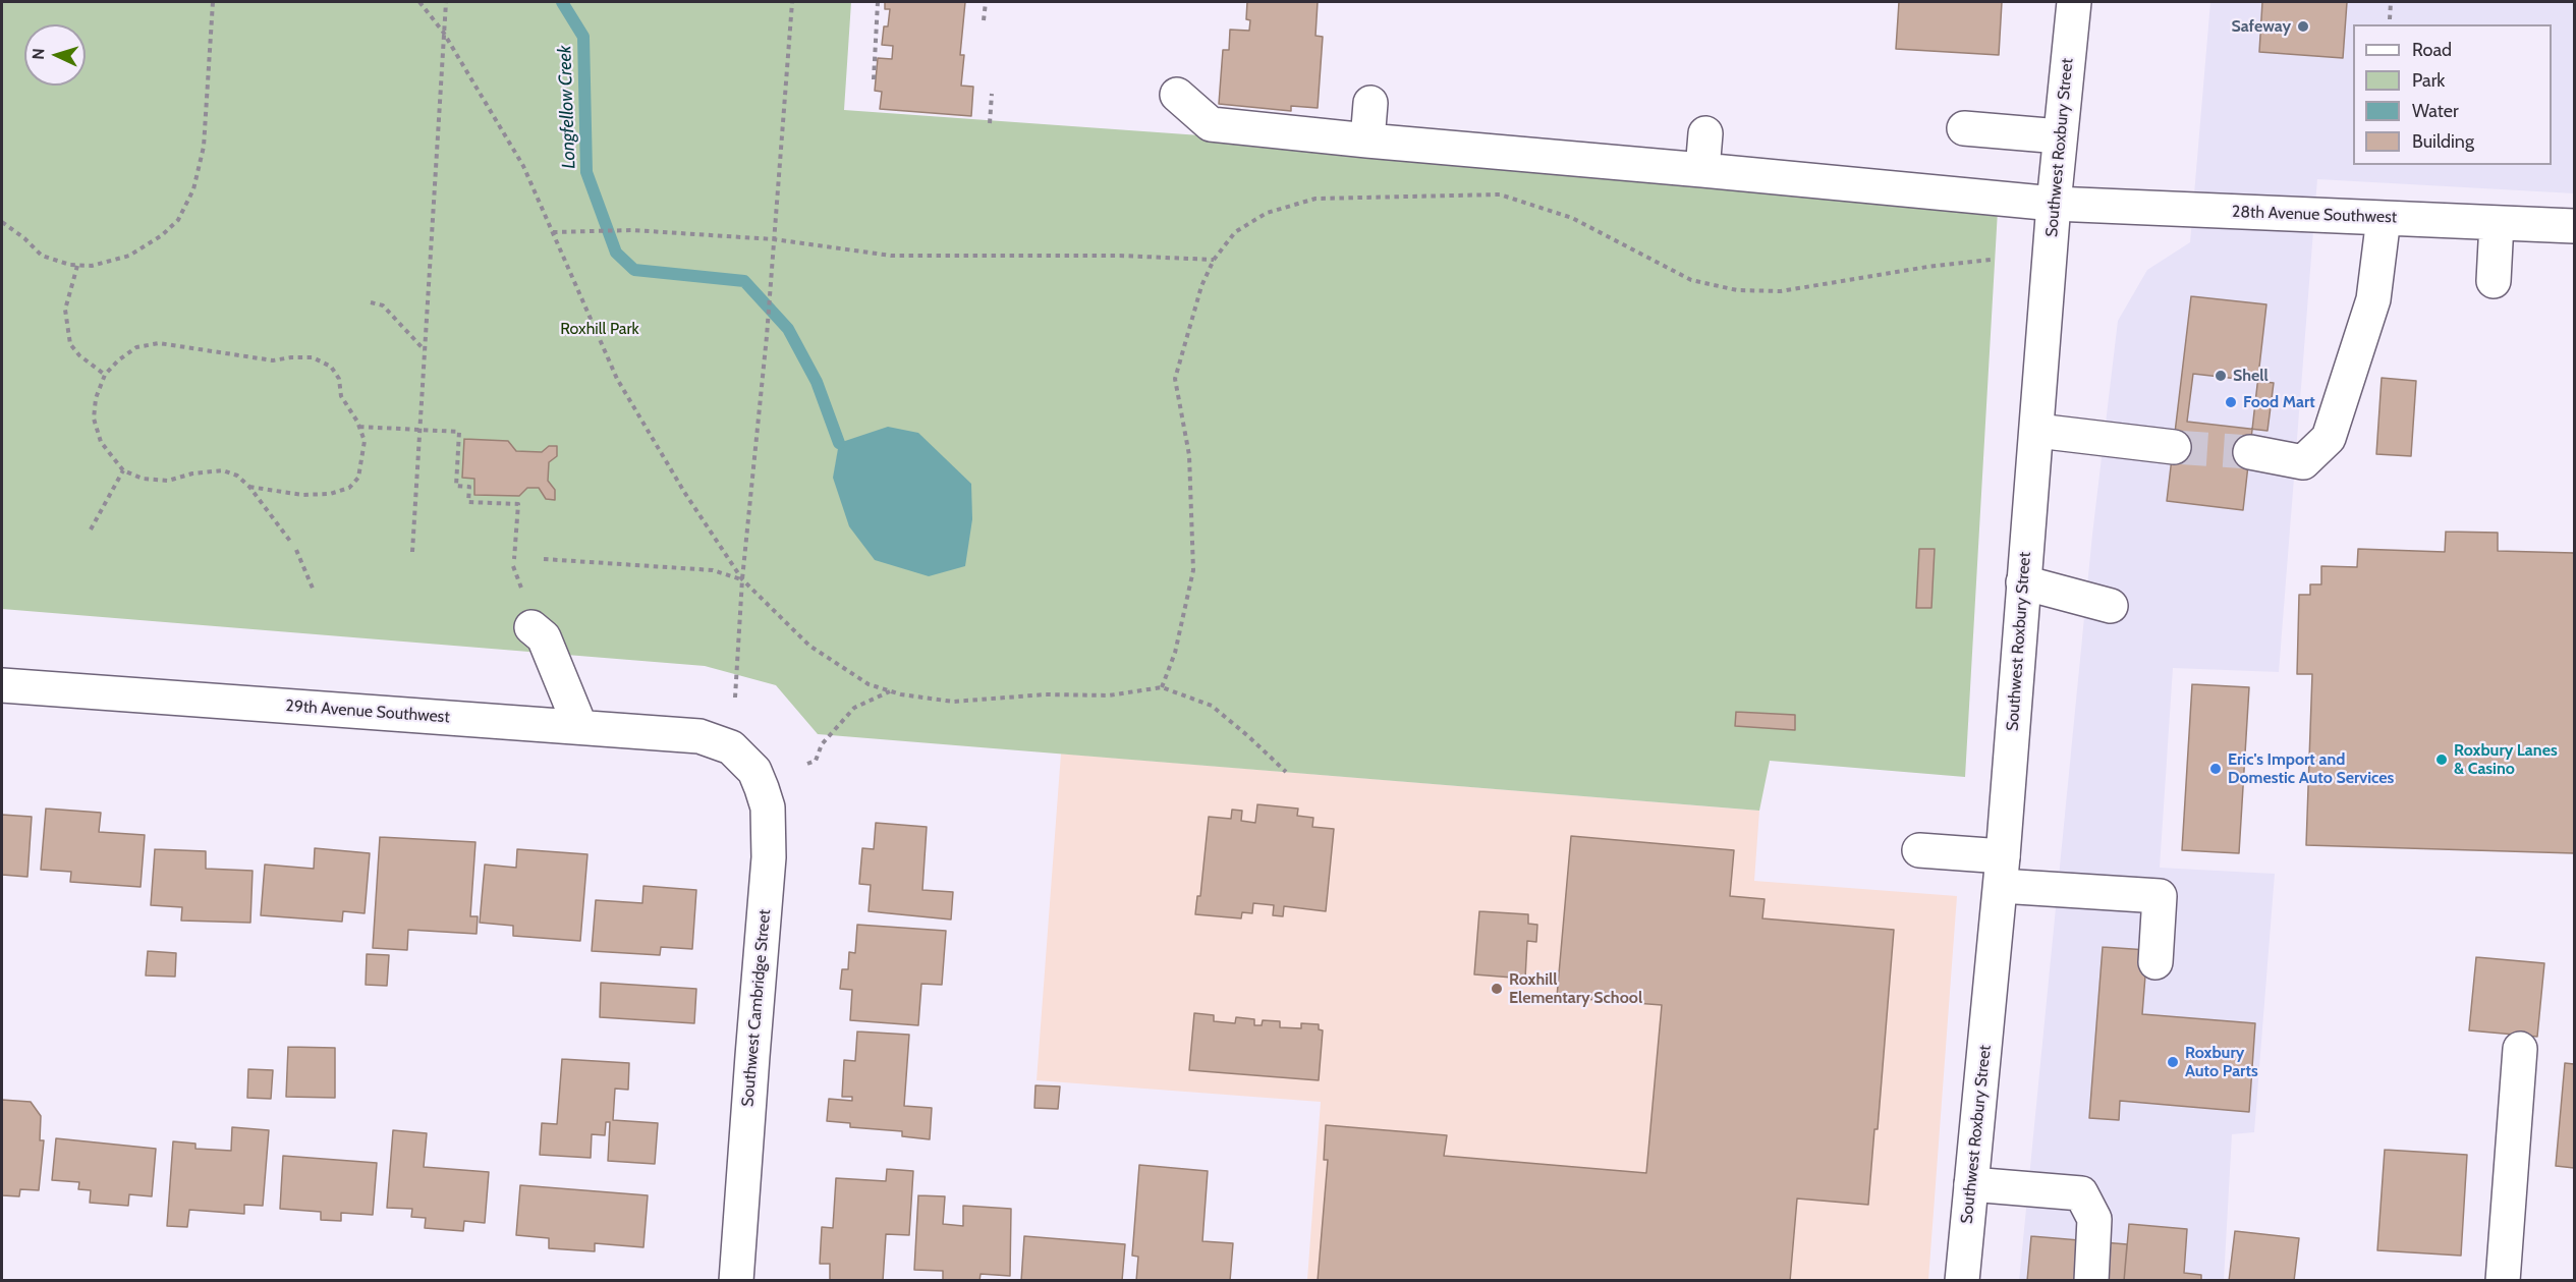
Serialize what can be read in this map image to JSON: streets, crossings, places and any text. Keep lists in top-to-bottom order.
{
  "streets": {
    "street": [
      "Southwest Roxbury Street",
      "28th Avenue Southwest",
      "29th Avenue Southwest",
      "Southwest Cambridge Street"
    ]
  },
  "crossings": [
    ["Southwest Roxbury Street", "28th Avenue Southwest"],
    ["29th Avenue Southwest", "Southwest Cambridge Street"]
  ],
  "water": ["Longfellow Creek"],
  "parks": ["Roxhill Park"],
  "places": [
    "Safeway",
    "Shell",
    "Food Mart",
    "Roxbury Lanes & Casino",
    "Eric's Import and Domestic Auto Services",
    "Roxhill Elementary School",
    "Roxbury Auto Parts"
  ],
  "legend": [
    "Road",
    "Park",
    "Water",
    "Building"
  ],
  "north": "left"
}
